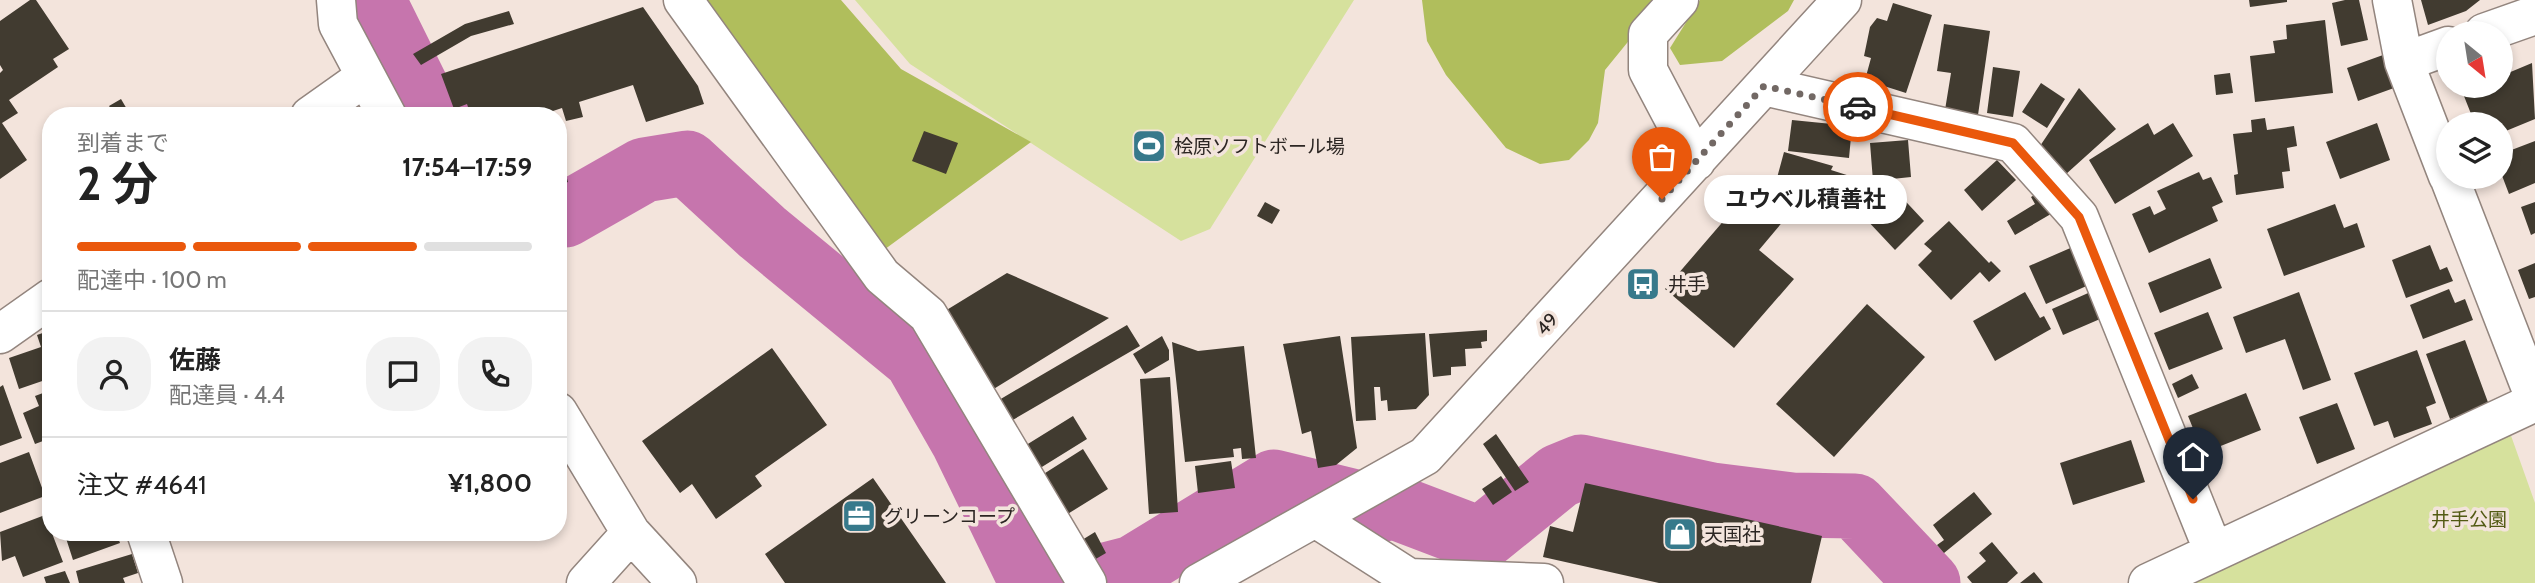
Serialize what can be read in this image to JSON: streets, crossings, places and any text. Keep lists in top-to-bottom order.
{
  "streets": {
    "street": ["49"]
  },
  "parks": ["井手公園"],
  "places": {
    "sports": ["桧原ソフトボール場"],
    "other": ["ユウベル積善社"],
    "bus stop": ["井手"],
    "office": ["グリーンコープ"],
    "shop": ["天国社"]
  },
  "north": "bottom right",
  "page": {
    "heading": ["2 分", "到着まで", "17:54–17:59"],
    "panel": [
      "佐藤",
      "配達員 · 4.4",
      "注文 #4641",
      "¥1,800"
    ],
    "bubble": "ユウベル積善社",
    "bar": "配達中 · 100 m"
  }
}
